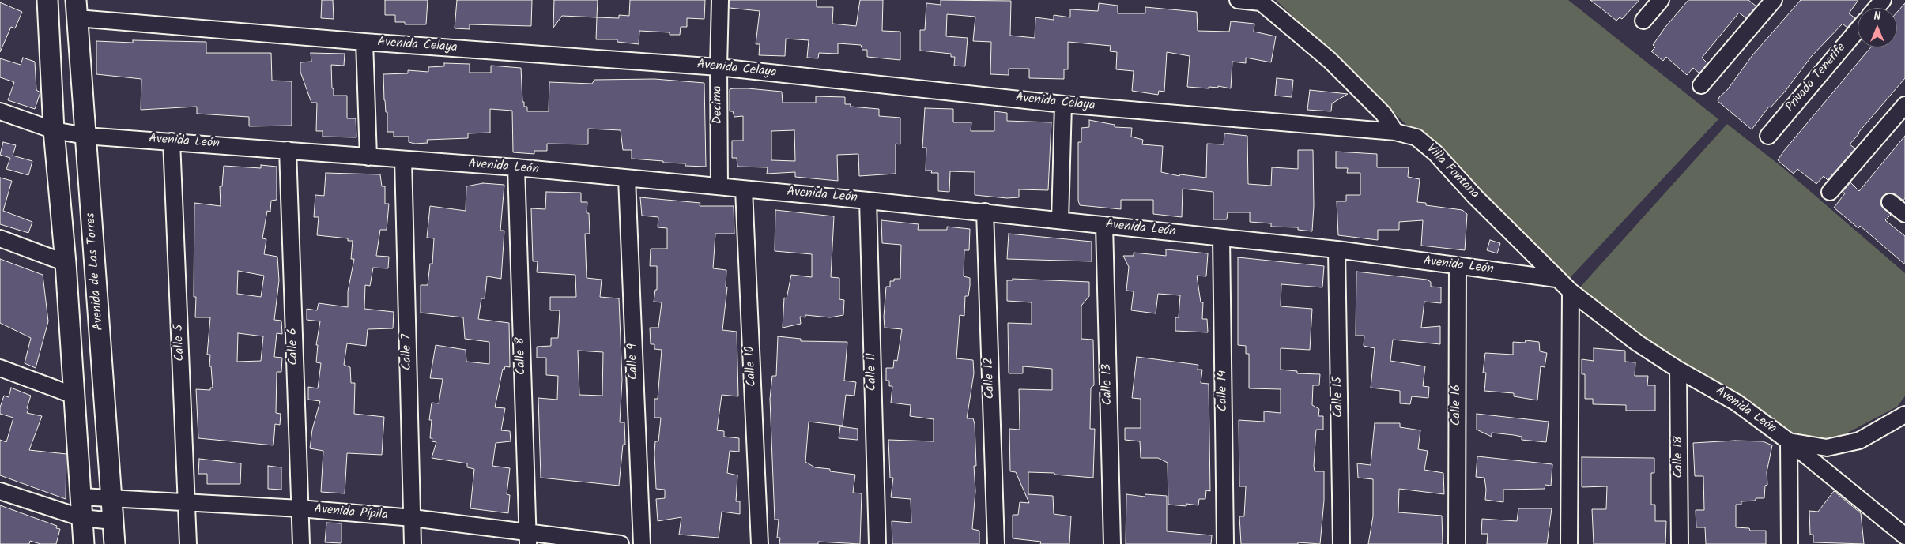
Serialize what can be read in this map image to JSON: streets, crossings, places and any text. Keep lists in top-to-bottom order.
{
  "streets": {
    "main road": ["Avenida de Las Torres"],
    "street": [
      "Avenida Celaya",
      "Privada Tenerife",
      "Decima",
      "Avenida León",
      "Villa Fontana",
      "Calle 5",
      "Calle 6",
      "Calle 7",
      "Calle 8",
      "Calle 9",
      "Calle 10",
      "Calle 11",
      "Calle 12",
      "Calle 13",
      "Calle 14",
      "Calle 15",
      "Calle 16",
      "Calle 18",
      "Avenida Pípila"
    ]
  },
  "crossings": [
    ["Avenida Celaya", "Decima"],
    ["Avenida Celaya", "Villa Fontana"],
    ["Avenida Celaya", "Avenida de Las Torres"],
    ["Decima", "Avenida León"],
    ["Avenida León", "Villa Fontana"],
    ["Avenida León", "Avenida de Las Torres"],
    ["Avenida León", "Calle 5"],
    ["Avenida León", "Calle 6"],
    ["Avenida León", "Calle 7"],
    ["Avenida León", "Calle 8"],
    ["Avenida León", "Calle 9"],
    ["Avenida León", "Calle 10"],
    ["Avenida León", "Calle 11"],
    ["Avenida León", "Calle 12"],
    ["Avenida León", "Calle 13"],
    ["Avenida León", "Calle 14"],
    ["Avenida León", "Calle 15"],
    ["Avenida León", "Calle 16"],
    ["Avenida León", "Calle 18"],
    ["Avenida de Las Torres", "Avenida Pípila"],
    ["Calle 5", "Avenida Pípila"],
    ["Calle 6", "Avenida Pípila"],
    ["Calle 7", "Avenida Pípila"],
    ["Calle 8", "Avenida Pípila"]
  ],
  "north": "top"
}
